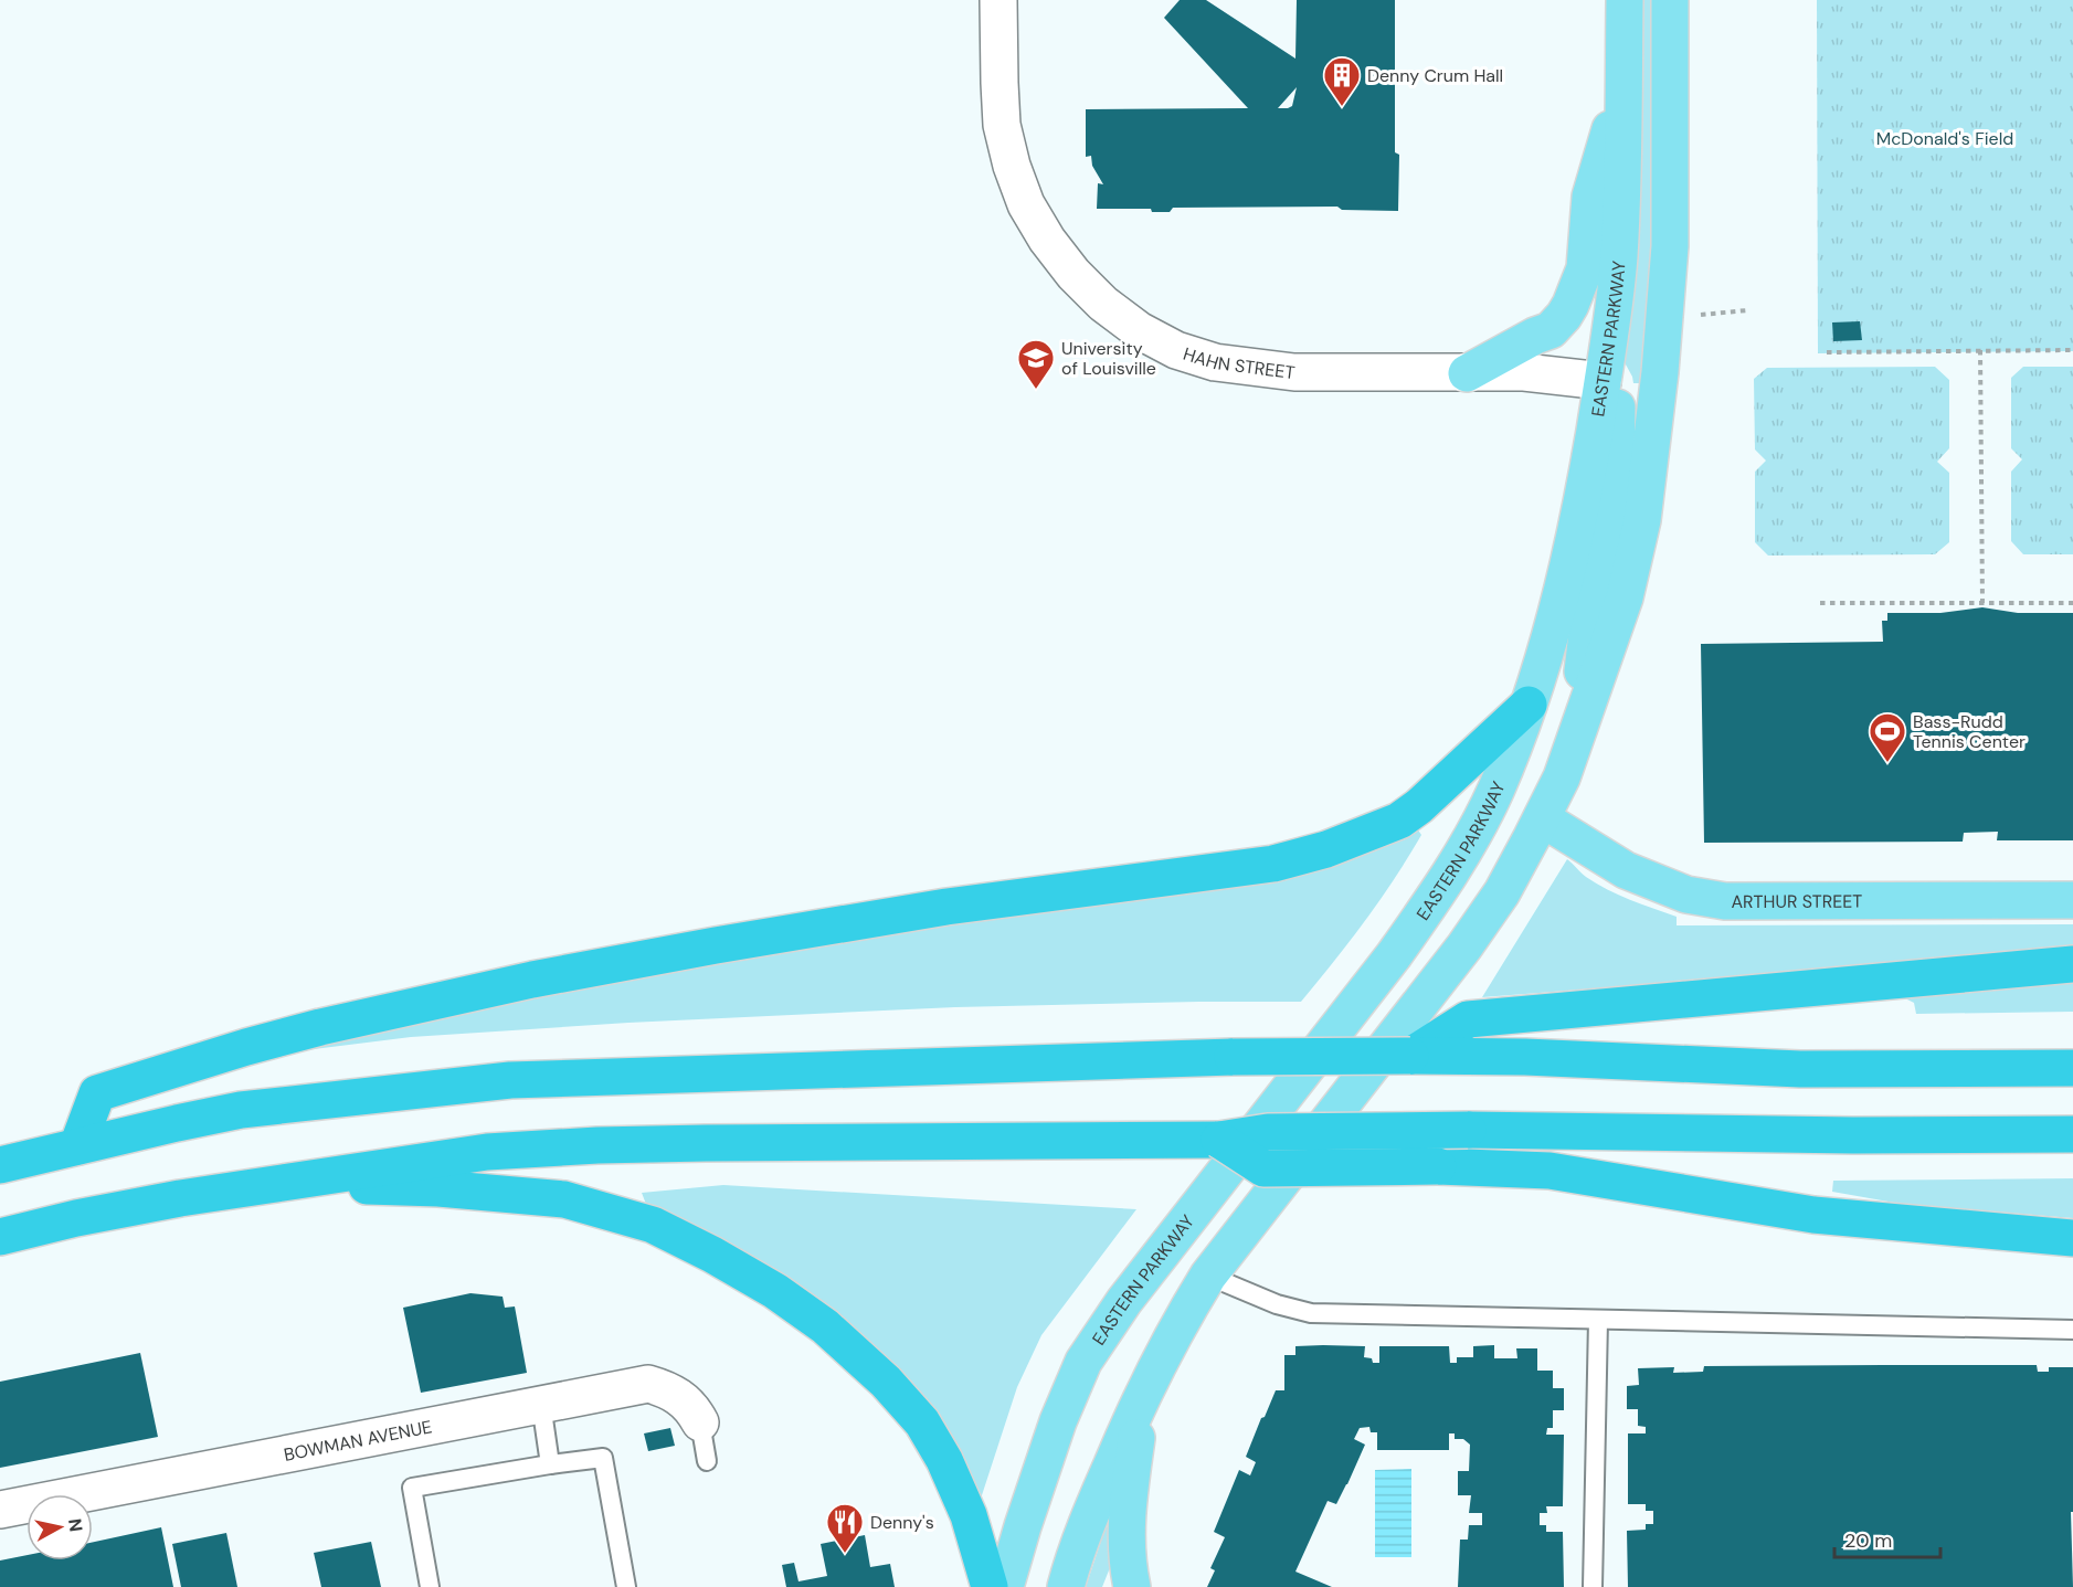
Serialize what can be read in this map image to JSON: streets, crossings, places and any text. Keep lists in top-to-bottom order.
{
  "streets": {
    "main road": ["EASTERN PARKWAY", "ARTHUR STREET"],
    "street": ["HAHN STREET", "BOWMAN AVENUE"]
  },
  "crossings": [
    ["EASTERN PARKWAY", "HAHN STREET"]
  ],
  "parks": ["McDonald's Field"],
  "places": {
    "building": ["Denny Crum Hall"],
    "school or university": ["University of Louisville"],
    "sports": ["Bass-Rudd Tennis Center"],
    "restaurant": ["Denny's"]
  },
  "scale_bar": "20 m",
  "north": "right"
}
